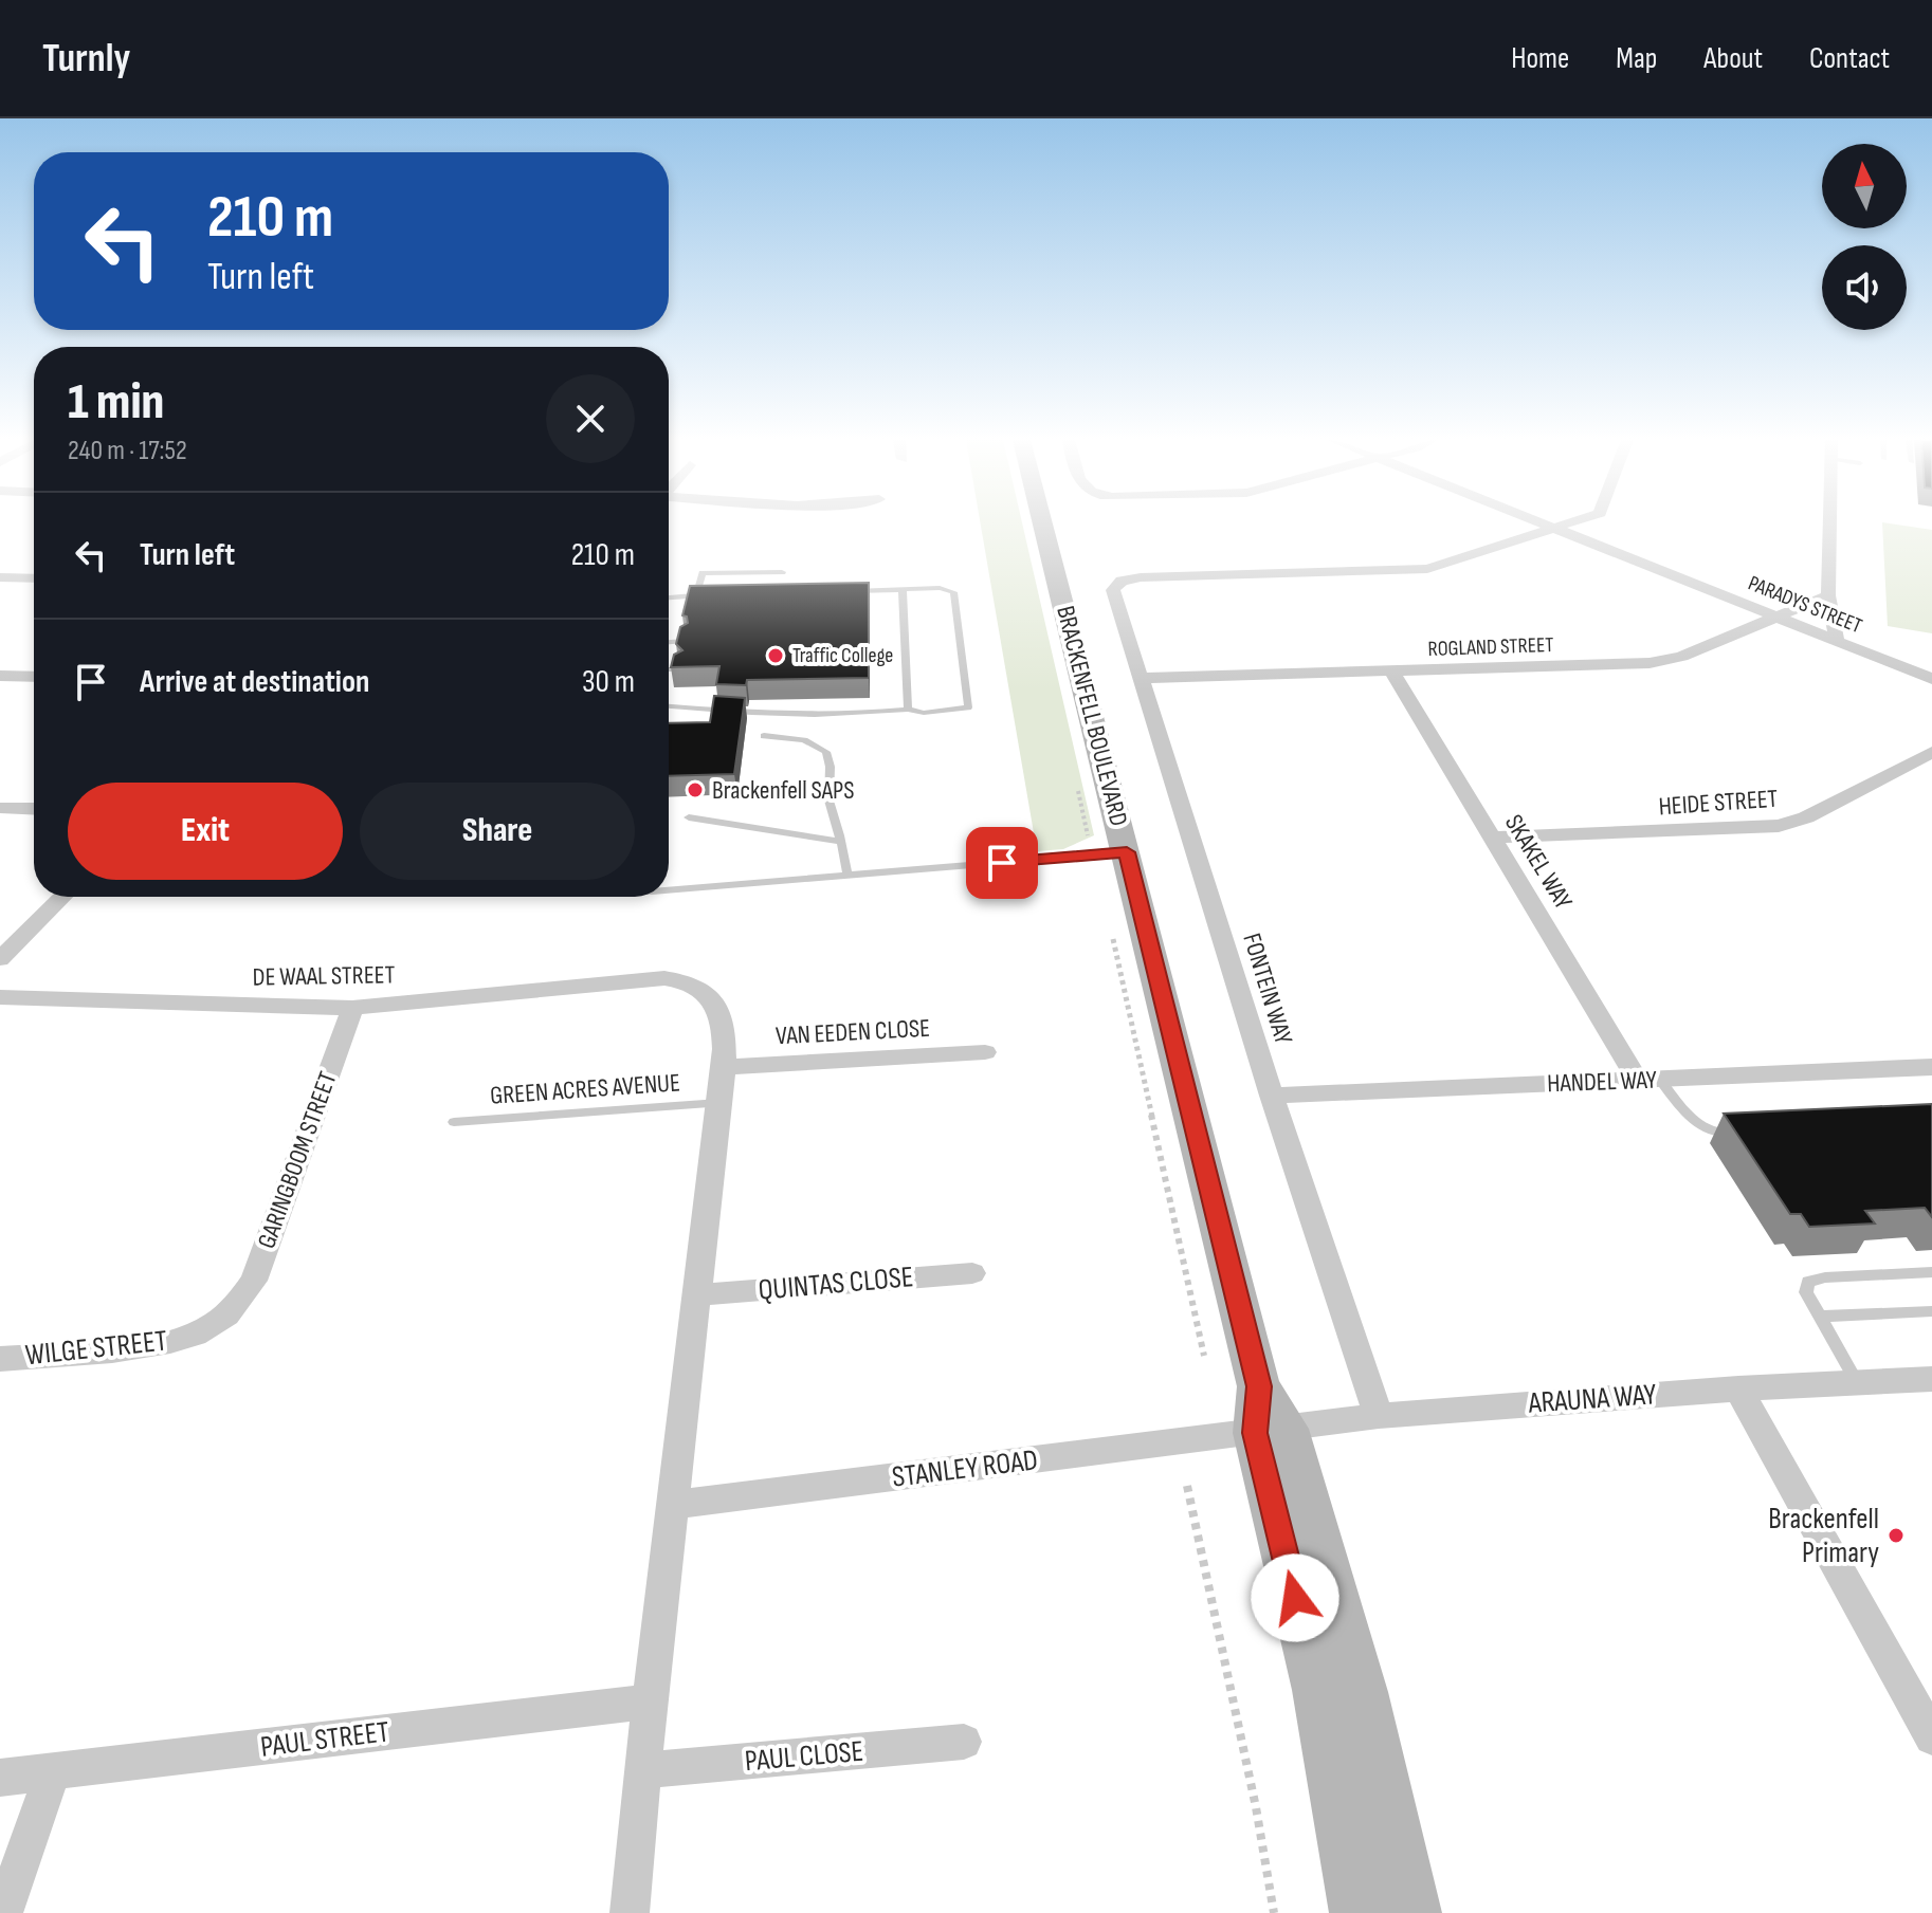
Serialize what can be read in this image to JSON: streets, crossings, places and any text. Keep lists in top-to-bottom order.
{
  "streets": {
    "street": [
      "PARADYS STREET",
      "ROGLAND STREET",
      "BRACKENFELL BOULEVARD",
      "HEIDE STREET",
      "SKAKEL WAY",
      "DE WAAL STREET",
      "FONTEIN WAY",
      "VAN EEDEN CLOSE",
      "HANDEL WAY",
      "GARINGBOOM STREET",
      "QUINTAS CLOSE",
      "WILGE STREET",
      "ARAUNA WAY",
      "STANLEY ROAD",
      "PAUL STREET",
      "PAUL CLOSE"
    ],
    "lane": ["GREEN ACRES AVENUE"]
  },
  "crossings": [
    ["PARADYS STREET", "ROGLAND STREET"],
    ["PARADYS STREET", "FONTEIN WAY"],
    ["ROGLAND STREET", "SKAKEL WAY"],
    ["ROGLAND STREET", "FONTEIN WAY"],
    ["BRACKENFELL BOULEVARD", "ARAUNA WAY"],
    ["BRACKENFELL BOULEVARD", "STANLEY ROAD"],
    ["HEIDE STREET", "SKAKEL WAY"],
    ["SKAKEL WAY", "HANDEL WAY"],
    ["DE WAAL STREET", "VAN EEDEN CLOSE"],
    ["DE WAAL STREET", "GARINGBOOM STREET"],
    ["FONTEIN WAY", "HANDEL WAY"],
    ["FONTEIN WAY", "ARAUNA WAY"],
    ["GARINGBOOM STREET", "WILGE STREET"],
    ["ARAUNA WAY", "STANLEY ROAD"]
  ],
  "places": ["Traffic College", "Brackenfell SAPS", "Brackenfell Primary"],
  "north": "top",
  "page": {
    "header": "Turnly",
    "nav": [
      "Home",
      "Map",
      "About",
      "Contact"
    ],
    "turn": ["210 m", "Turn left"],
    "heading": ["1 min", "240 m · 17:52"],
    "list": [
      {
        "name": "Turn left",
        "value": "210 m"
      },
      {
        "name": "Arrive at destination",
        "value": "30 m"
      }
    ],
    "buttons": ["Exit", "Share"]
  }
}
